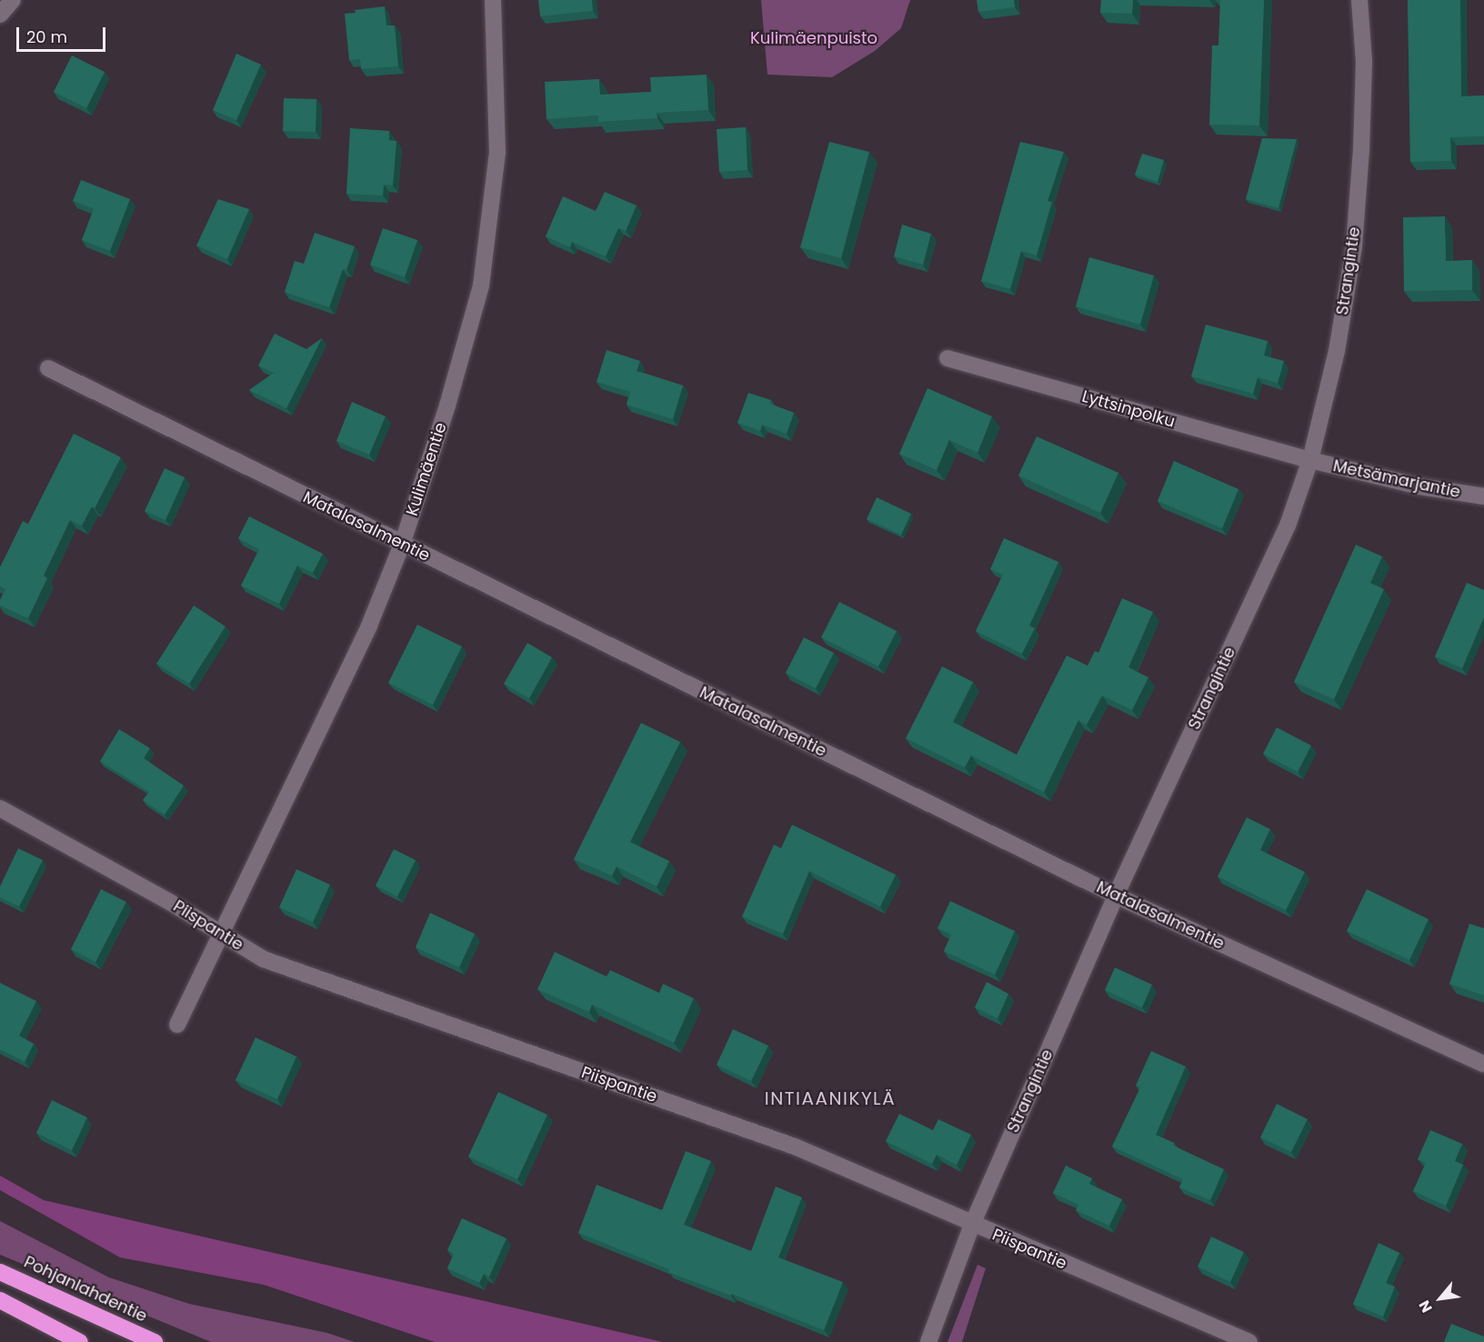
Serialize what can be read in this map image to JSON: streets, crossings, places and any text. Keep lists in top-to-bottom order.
{
  "streets": {
    "highway": ["Pohjanlahdentie"],
    "street": [
      "Strangintie",
      "Lyttsinpolku",
      "Kulimäentie",
      "Metsämarjantie",
      "Matalasalmentie",
      "Piispantie"
    ]
  },
  "crossings": [
    ["Strangintie", "Lyttsinpolku"],
    ["Strangintie", "Metsämarjantie"],
    ["Strangintie", "Matalasalmentie"],
    ["Strangintie", "Piispantie"],
    ["Lyttsinpolku", "Metsämarjantie"],
    ["Kulimäentie", "Matalasalmentie"],
    ["Kulimäentie", "Piispantie"]
  ],
  "districts": ["INTIAANIKYLÄ"],
  "parks": ["Kulimäenpuisto"],
  "scale_bar": "20 m",
  "north": "bottom left"
}
